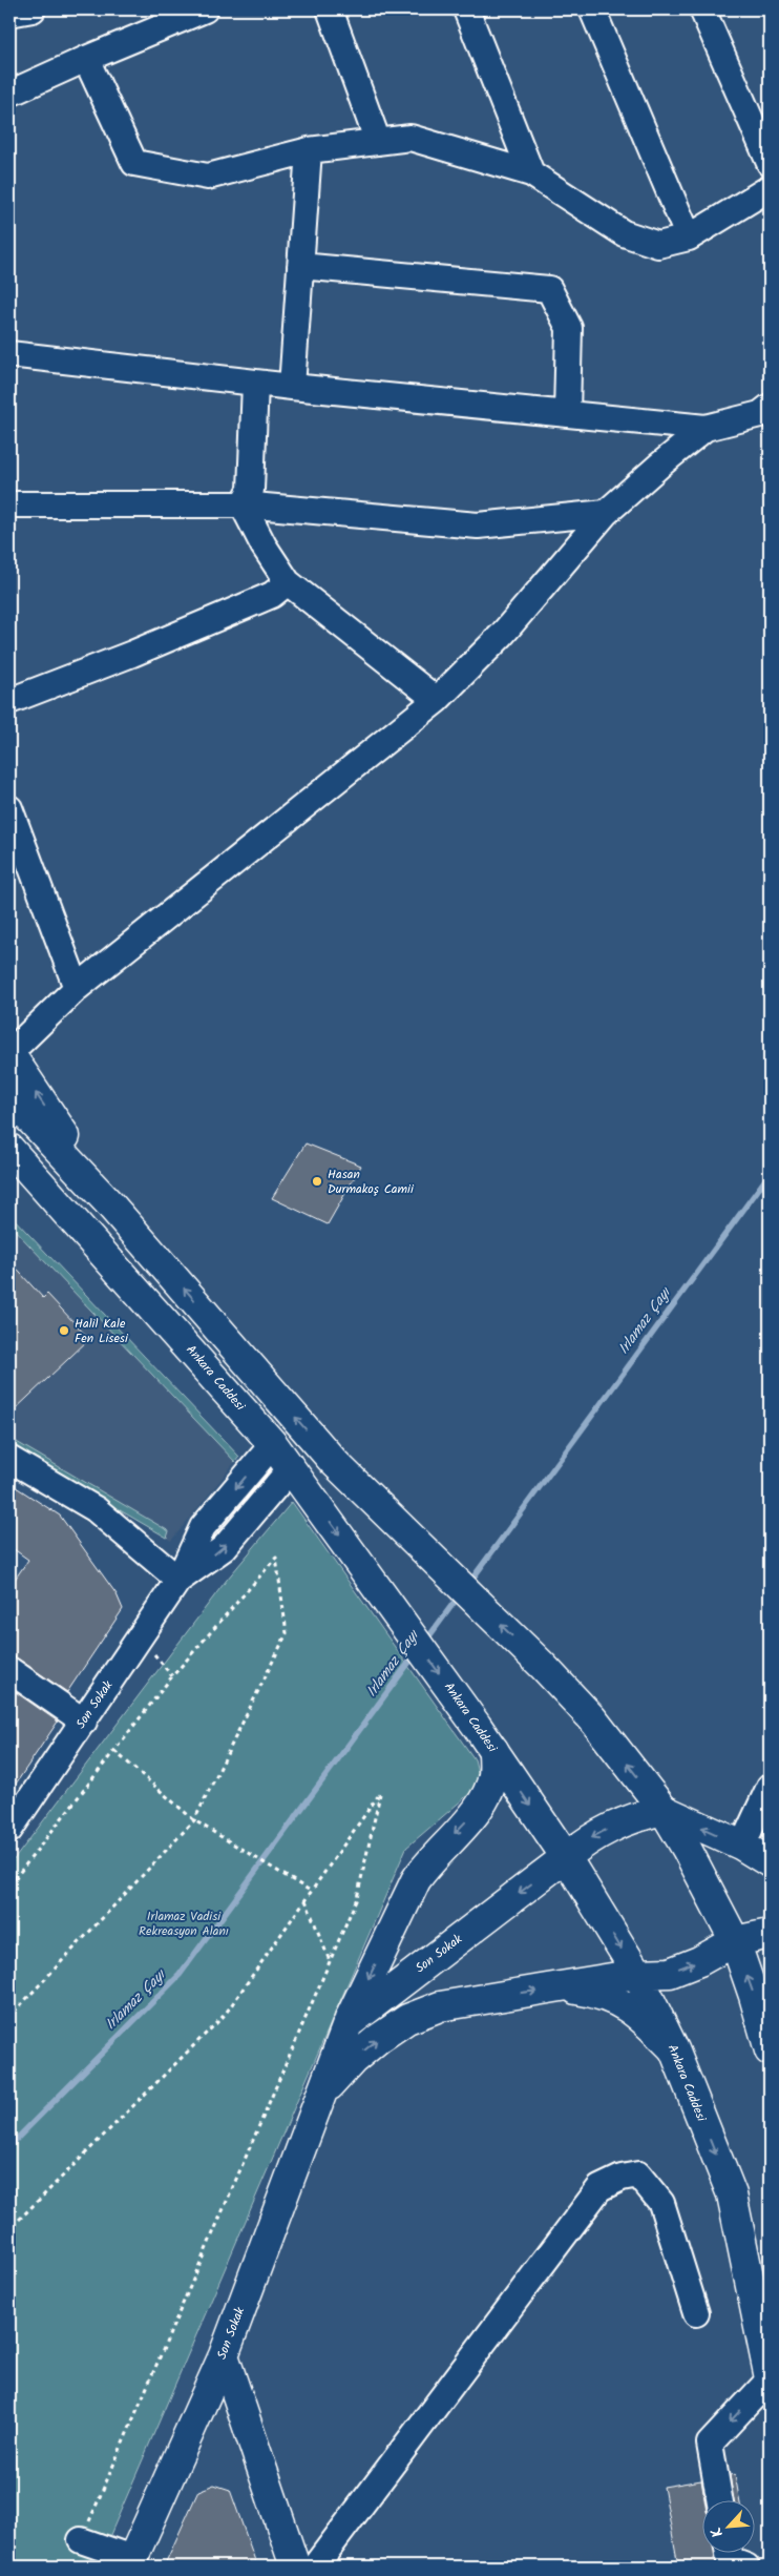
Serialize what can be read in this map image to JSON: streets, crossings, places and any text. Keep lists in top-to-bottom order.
{
  "streets": {
    "main road": ["Ankara Caddesi", "Son Sokak"]
  },
  "crossings": [
    ["Ankara Caddesi", "Son Sokak"]
  ],
  "water": ["Irlamaz Çayı"],
  "parks": ["Irlamaz Vadisi Rekreasyon Alanı"],
  "places": ["Hasan Durmakoş Camii", "Halil Kale Fen Lisesi"],
  "north": "bottom left"
}
